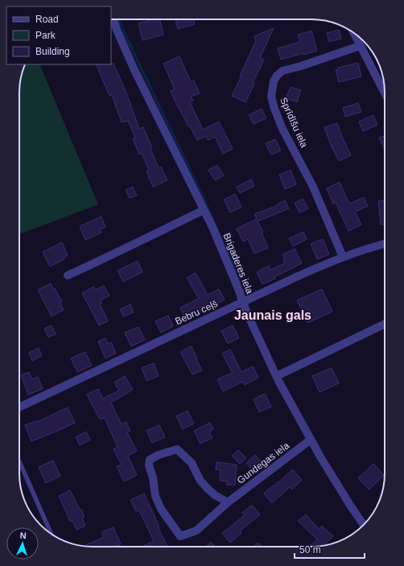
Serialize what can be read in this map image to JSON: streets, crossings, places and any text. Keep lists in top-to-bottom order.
{
  "streets": {
    "street": [
      "Sprīdīšu iela",
      "Brigaderes iela",
      "Bebru ceļš",
      "Gundegas iela"
    ]
  },
  "crossings": [
    ["Sprīdīšu iela", "Bebru ceļš"],
    ["Brigaderes iela", "Bebru ceļš"],
    ["Brigaderes iela", "Gundegas iela"]
  ],
  "districts": ["Jaunais gals"],
  "legend": ["Road", "Park", "Building"],
  "scale_bar": "50 m",
  "north": "top"
}
